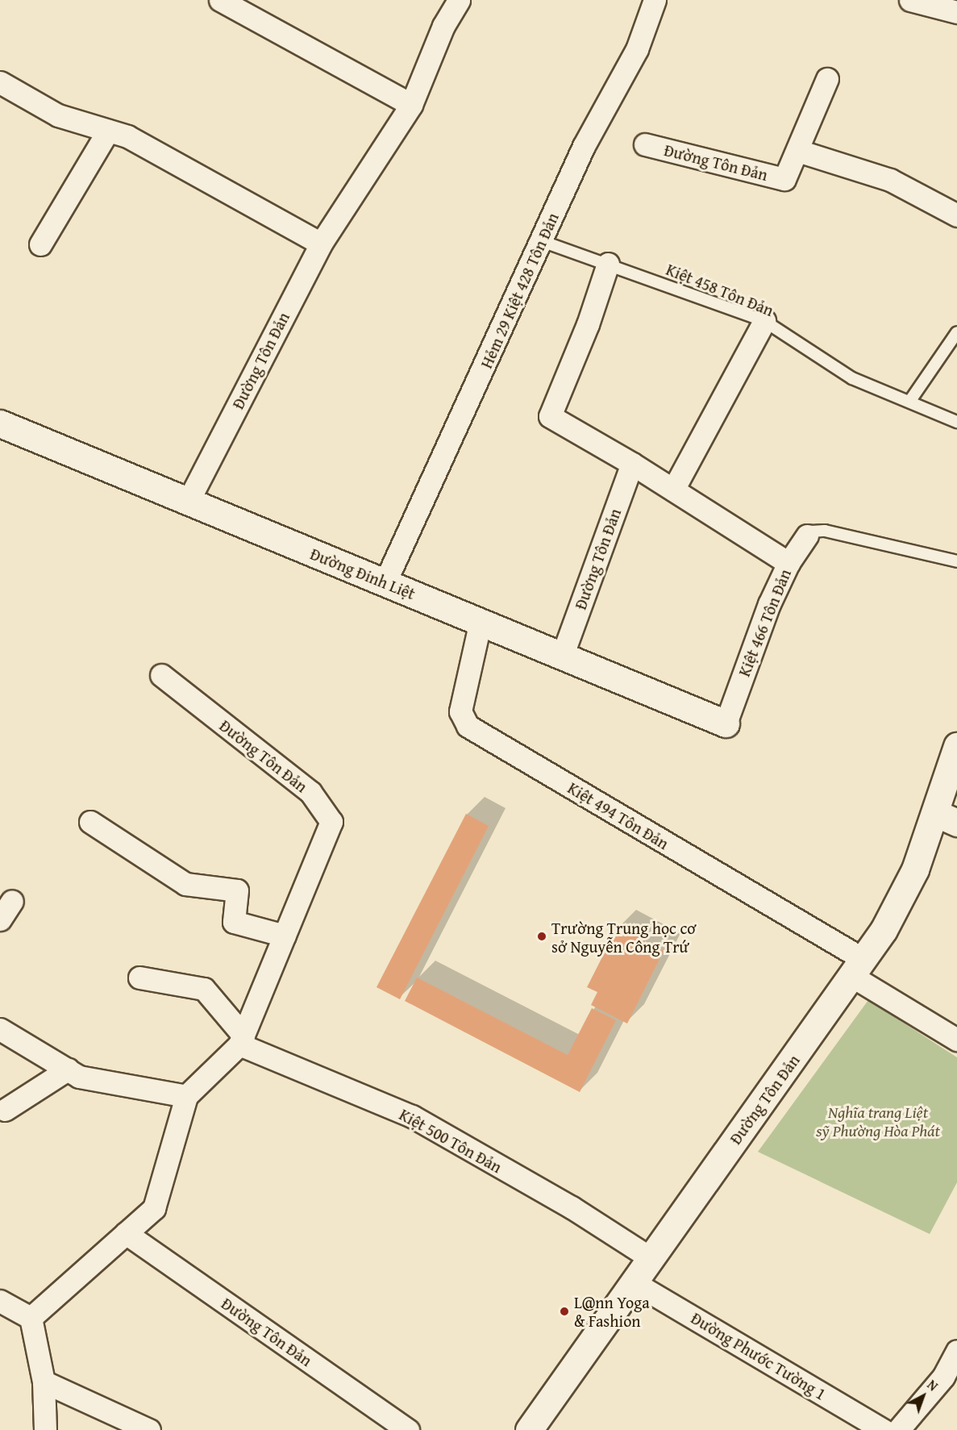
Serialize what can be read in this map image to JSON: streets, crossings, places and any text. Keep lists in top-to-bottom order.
{
  "streets": {
    "street": [
      "Đường Tôn Đản",
      "Hẻm 29 Kiệt 428 Tôn Đản",
      "Đường Đinh Liệt",
      "Kiệt 466 Tôn Đản",
      "Kiệt 494 Tôn Đản",
      "Kiệt 500 Tôn Đản",
      "Đường Phước Tường 1"
    ],
    "lane": ["Kiệt 458 Tôn Đản"]
  },
  "crossings": [
    ["Đường Tôn Đản", "Đường Đinh Liệt"],
    ["Đường Tôn Đản", "Kiệt 494 Tôn Đản"],
    ["Đường Tôn Đản", "Kiệt 500 Tôn Đản"],
    ["Đường Tôn Đản", "Đường Phước Tường 1"],
    ["Kiệt 458 Tôn Đản", "Hẻm 29 Kiệt 428 Tôn Đản"],
    ["Hẻm 29 Kiệt 428 Tôn Đản", "Đường Đinh Liệt"],
    ["Đường Đinh Liệt", "Kiệt 466 Tôn Đản"],
    ["Đường Đinh Liệt", "Kiệt 494 Tôn Đản"]
  ],
  "parks": ["Nghĩa trang Liệt sỹ Phường Hòa Phát"],
  "places": ["Trường Trung học cơ sở Nguyễn Công Trứ", "L@nn Yoga & Fashion"],
  "north": "top right"
}
